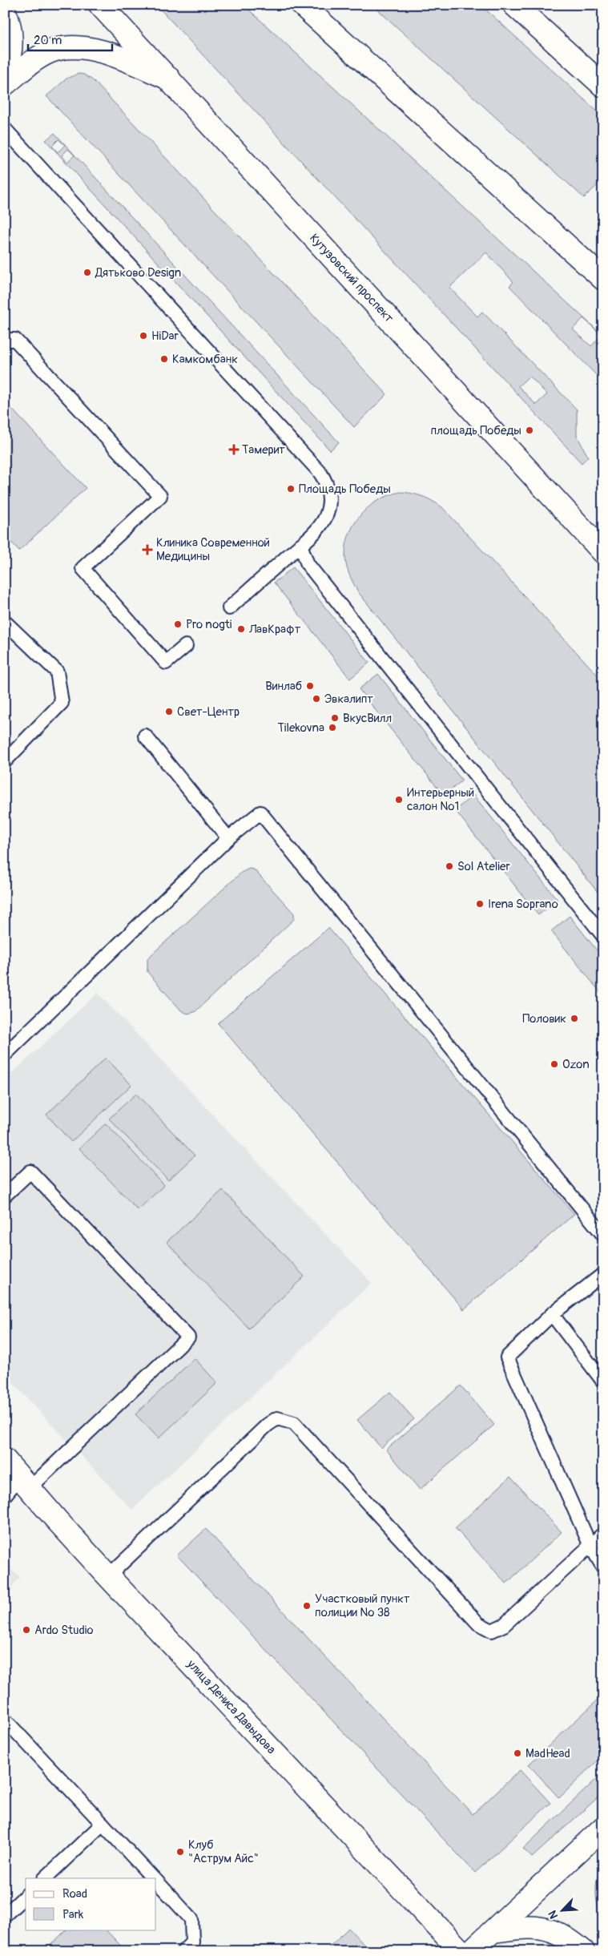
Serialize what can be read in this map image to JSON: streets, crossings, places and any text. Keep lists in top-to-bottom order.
{
  "streets": {
    "street": ["Кутузовский проспект", "улица Дениса Давыдова"]
  },
  "places": {
    "other": [
      "Дятьково Design",
      "HiDar",
      "Камкомбанк",
      "площадь Победы",
      "Площадь Победы",
      "Pro nogti",
      "ЛавКрафт",
      "Винлаб",
      "Эвкалипт",
      "Свет-Центр",
      "ВкусВилл",
      "Tilekovna",
      "Интерьерный салон №1",
      "Sol Atelier",
      "Irena Soprano",
      "Половик",
      "Ozon",
      "Участковый пункт полиции № 38",
      "Ardo Studio",
      "MadHead",
      "Клуб \"Аструм Айс\""
    ],
    "health": ["Тамерит", "Клиника Современной Медицины"]
  },
  "legend": ["Road", "Park"],
  "scale_bar": "20 m",
  "north": "bottom left"
}
